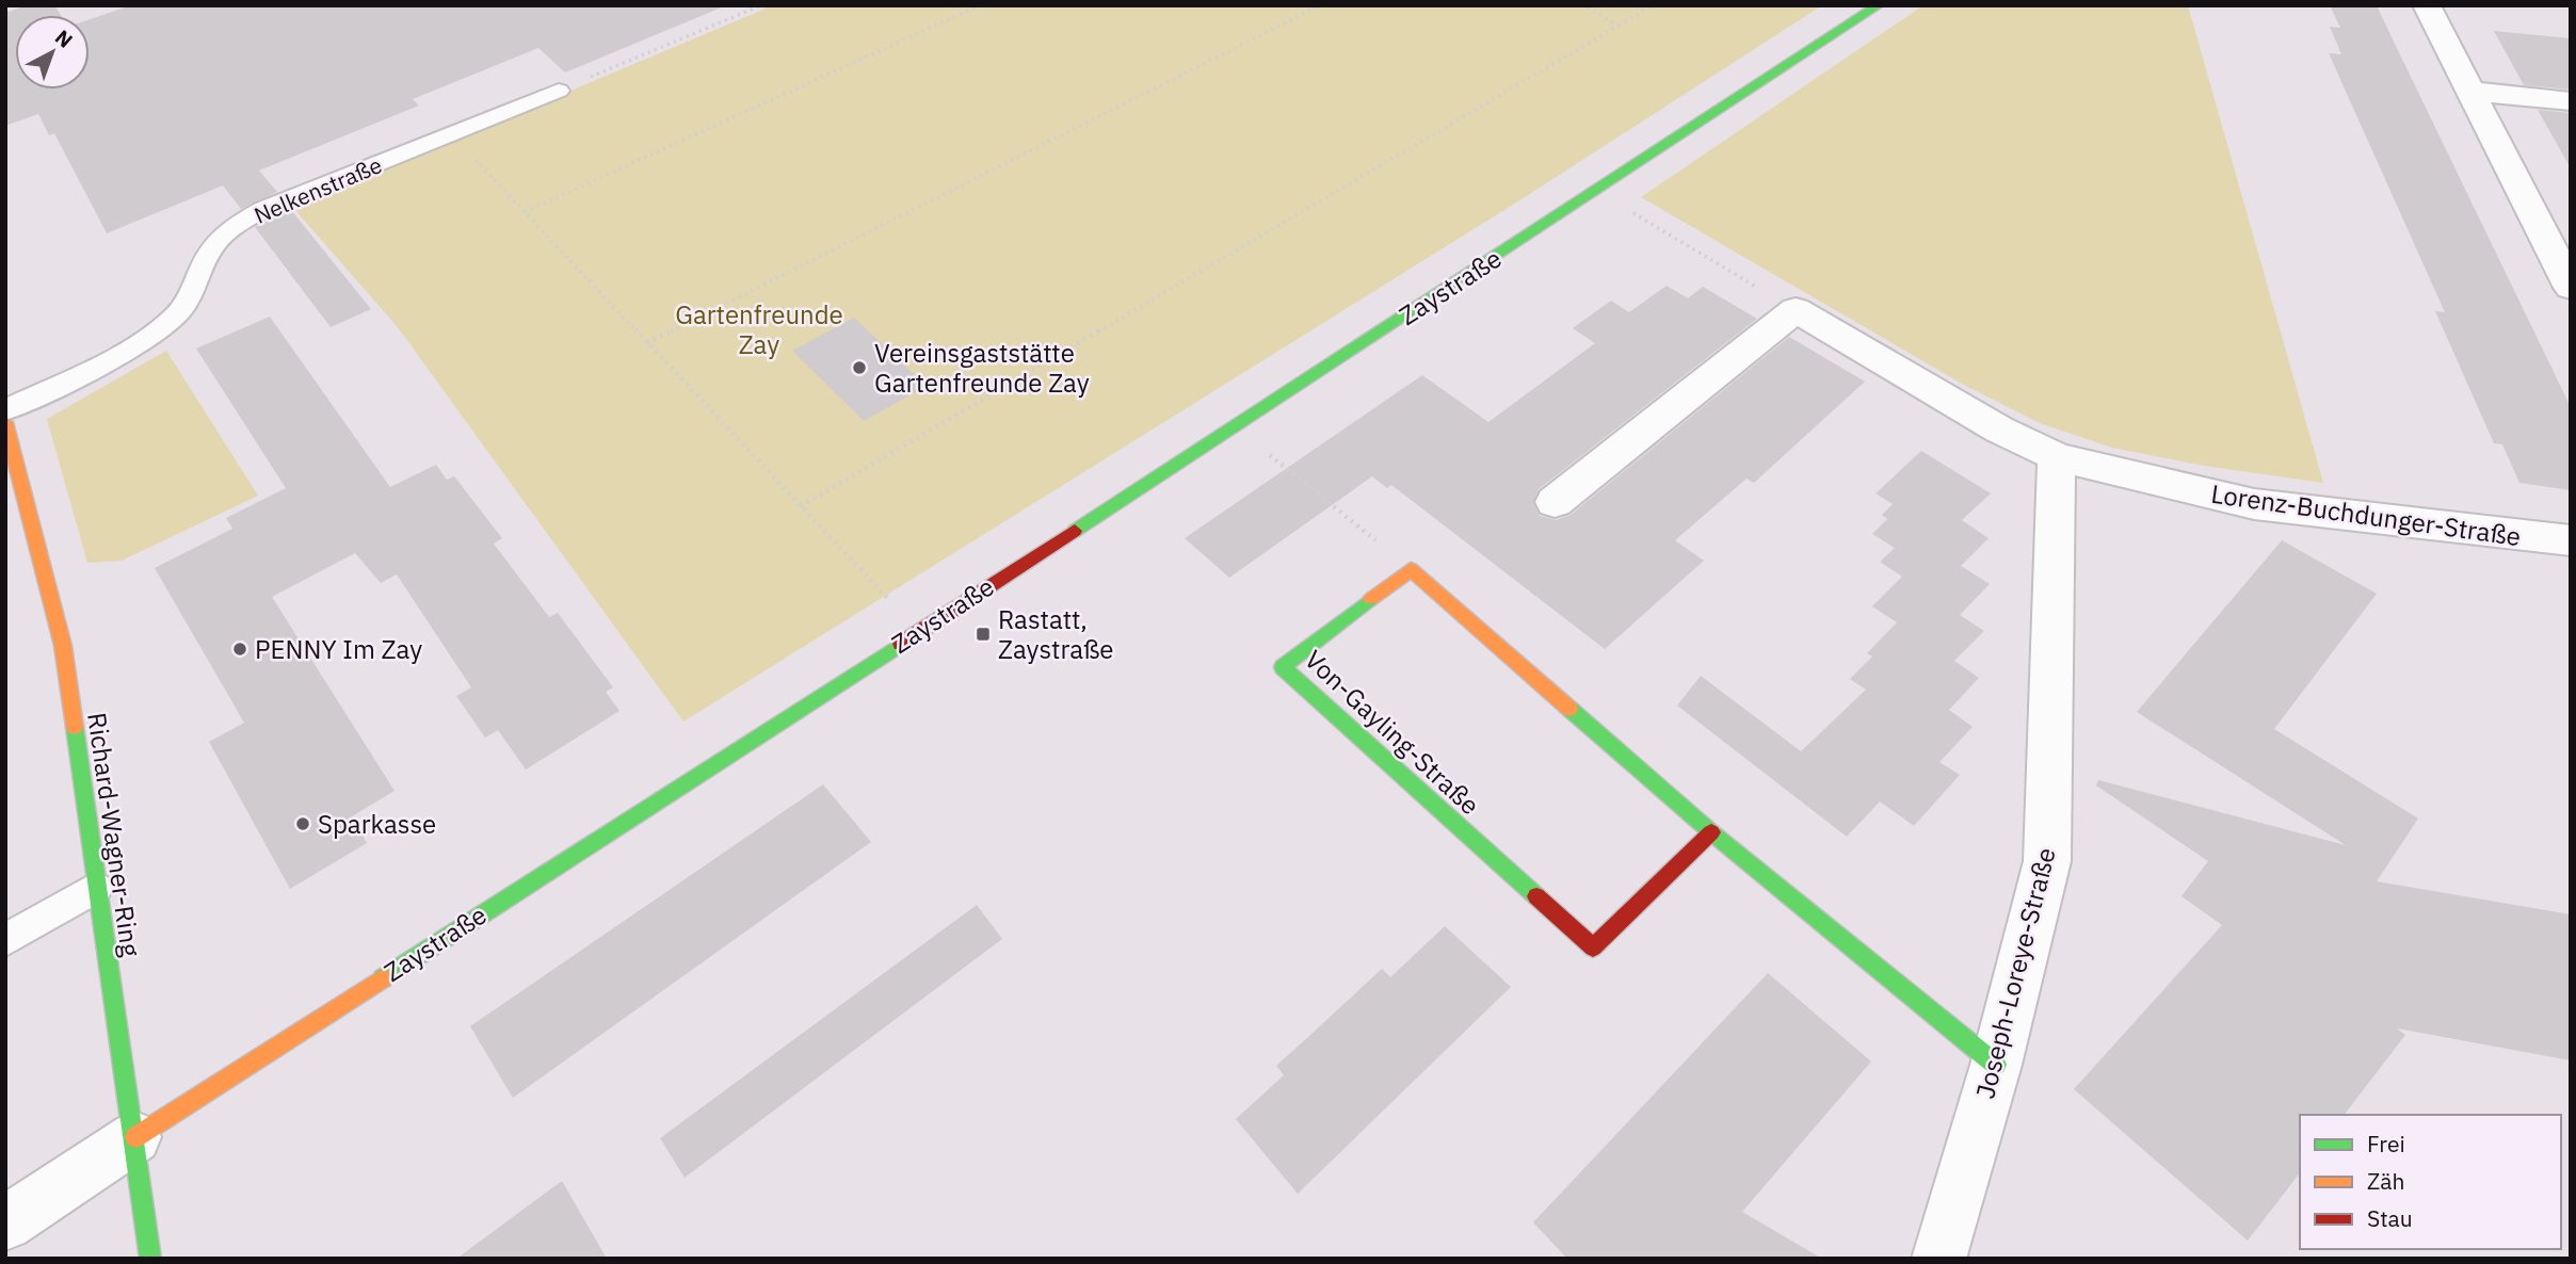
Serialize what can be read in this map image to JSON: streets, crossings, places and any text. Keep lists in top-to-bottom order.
{
  "streets": {
    "street": [
      "Zaystraße",
      "Lorenz-Buchdunger-Straße",
      "Von-Gayling-Straße",
      "Richard-Wagner-Ring",
      "Joseph-Loreye-Straße"
    ],
    "lane": ["Nelkenstraße"]
  },
  "crossings": [
    ["Zaystraße", "Richard-Wagner-Ring"],
    ["Lorenz-Buchdunger-Straße", "Joseph-Loreye-Straße"]
  ],
  "parks": ["Gartenfreunde Zay"],
  "places": {
    "other": ["Vereinsgaststätte Gartenfreunde Zay", "PENNY Im Zay", "Sparkasse"],
    "transit": ["Rastatt, Zaystraße"]
  },
  "legend": ["Frei", "Zäh", "Stau"],
  "north": "top right"
}
